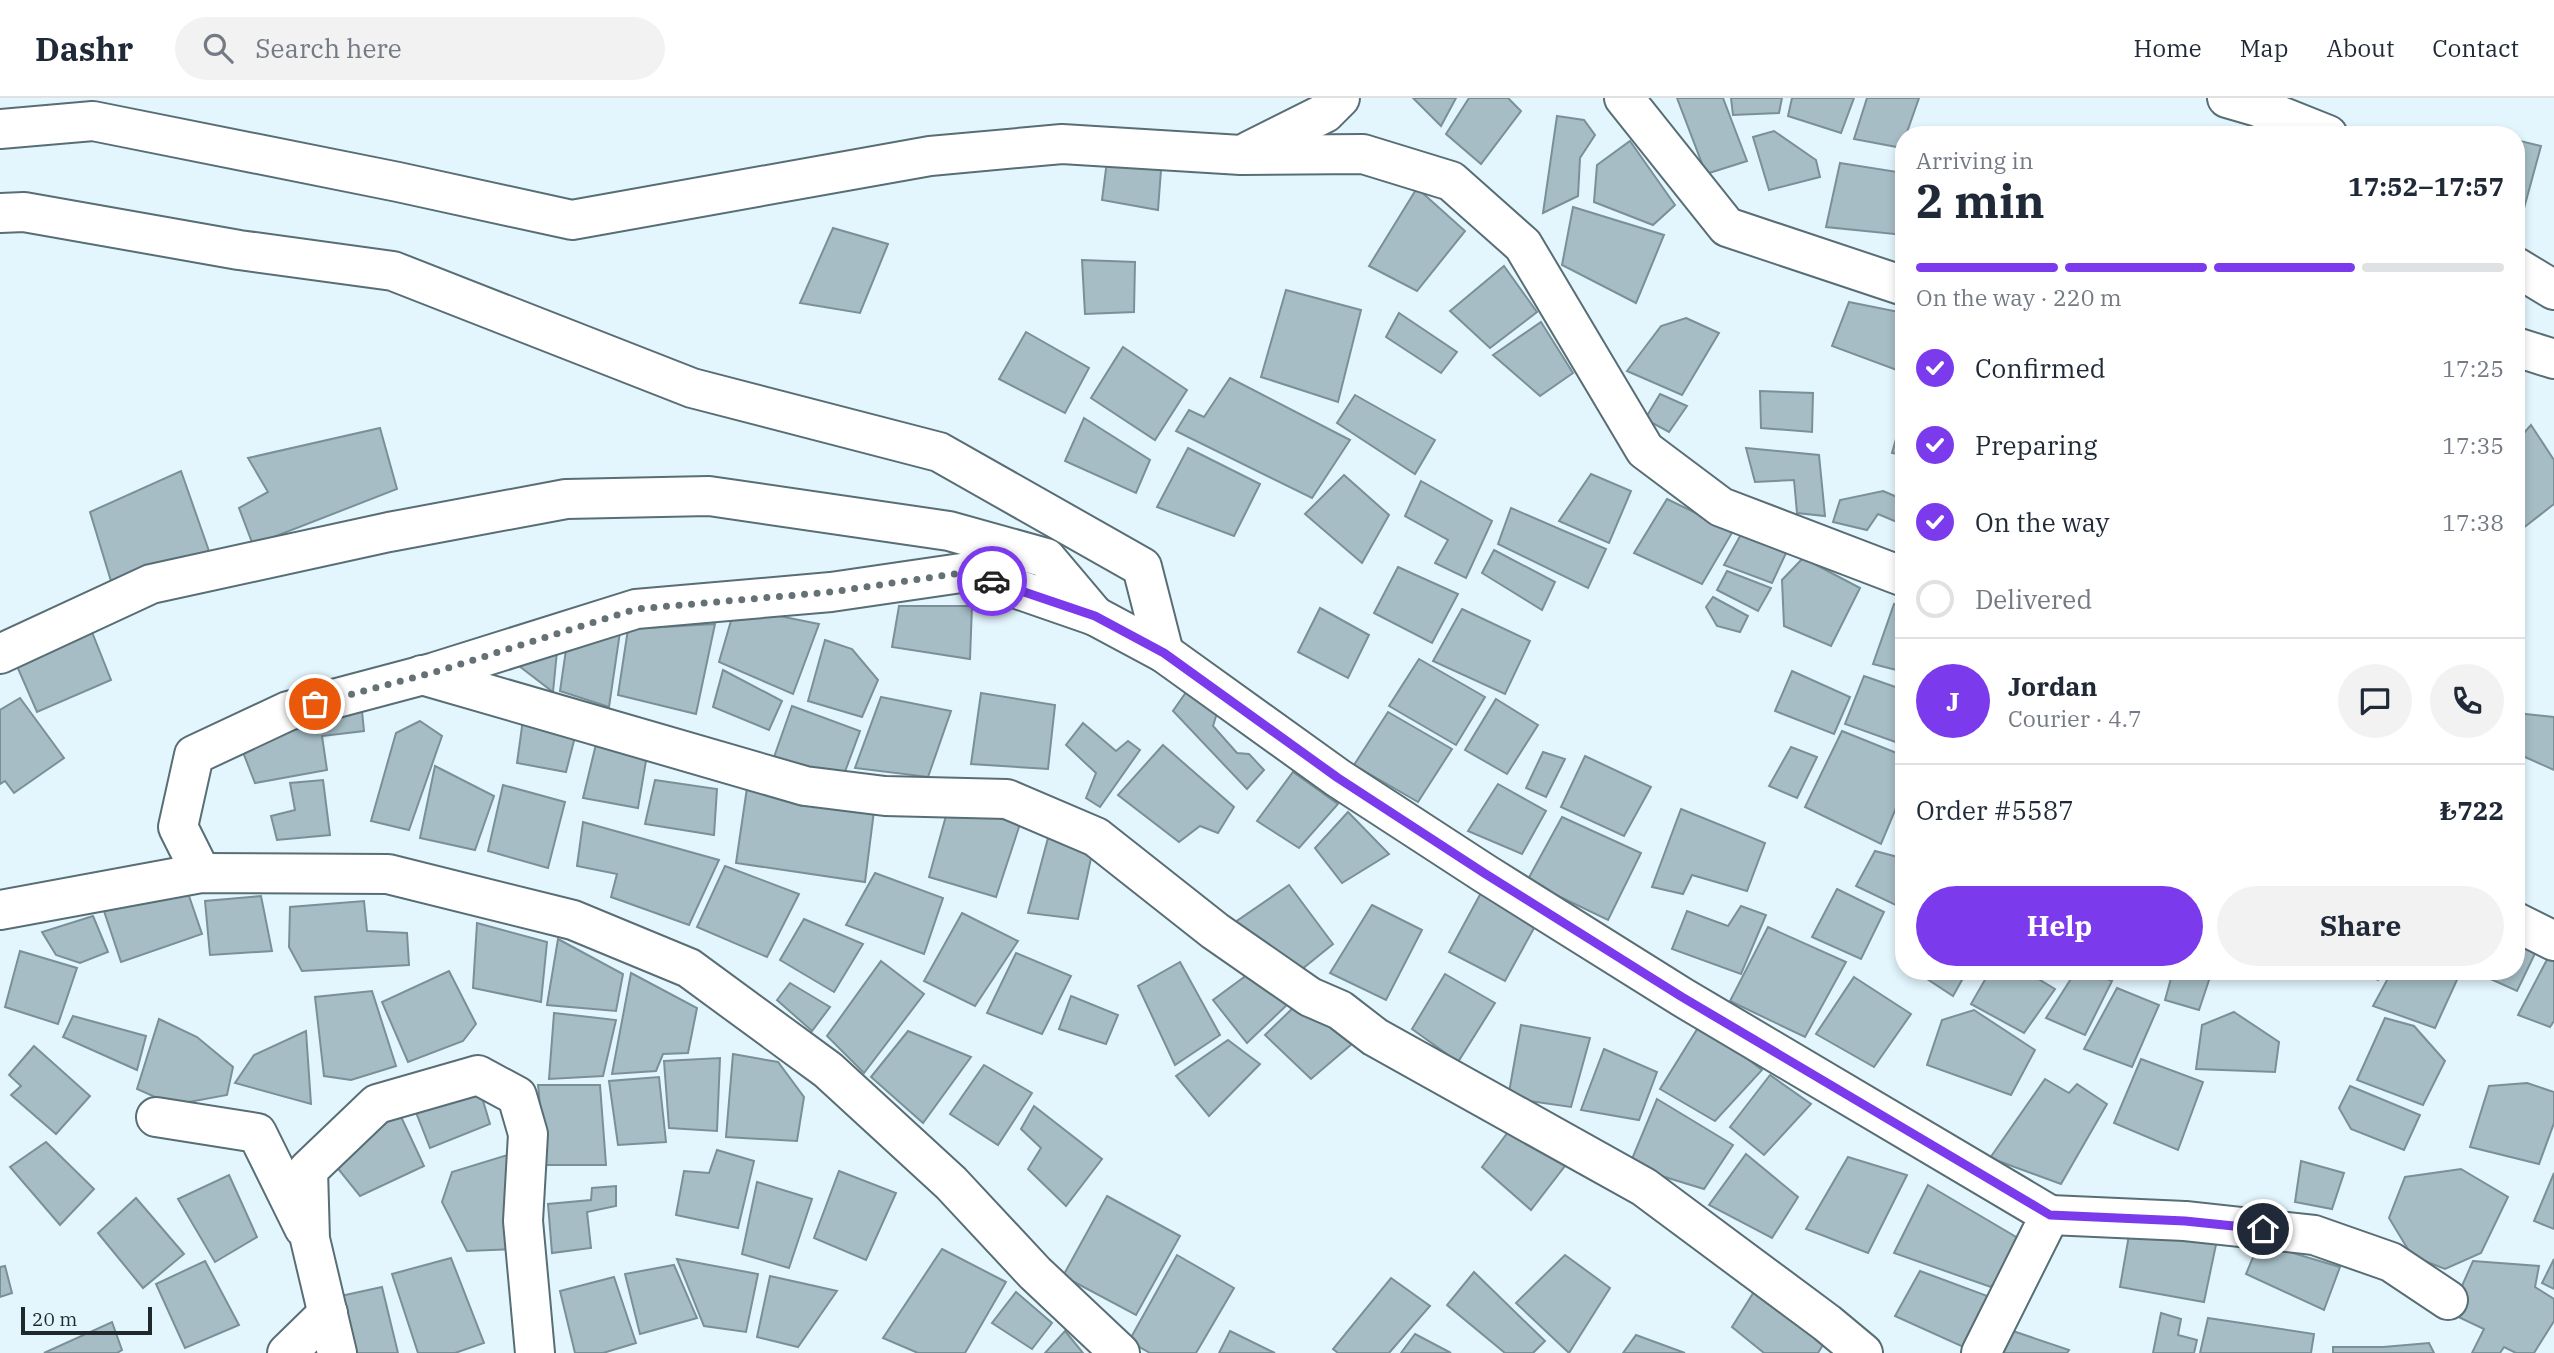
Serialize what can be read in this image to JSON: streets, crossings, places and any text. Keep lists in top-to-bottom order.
{
  "scale_bar": "20 m",
  "page": {
    "header": "Dashr",
    "search": "Search here",
    "nav": [
      "Home",
      "Map",
      "About",
      "Contact"
    ],
    "heading": ["2 min", "Arriving in", "17:52–17:57"],
    "panel": [
      "Jordan",
      "Courier · 4.7",
      "Order #5587",
      "₺722"
    ],
    "bar": "On the way · 220 m",
    "list": [
      ["Confirmed", "17:25"],
      ["Preparing", "17:35"],
      ["On the way", "17:38"],
      "Delivered"
    ],
    "round": "J",
    "buttons": ["Help", "Share"],
    "scale": "20 m"
  }
}
